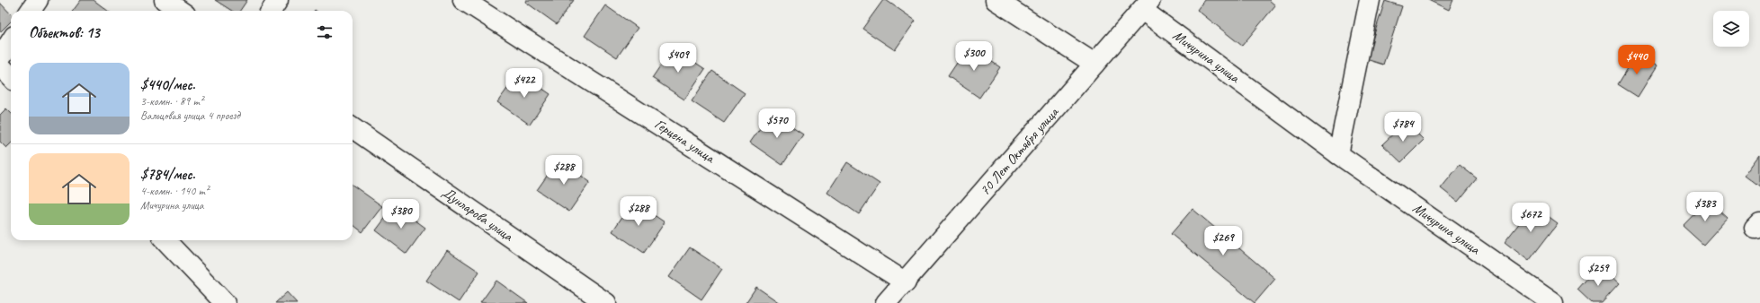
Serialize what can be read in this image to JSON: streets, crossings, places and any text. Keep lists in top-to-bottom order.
{
  "streets": {
    "street": [
      "Мичурина улица",
      "Герцена улица",
      "70 Лет Октября улица",
      "Дунларова улица"
    ]
  },
  "crossings": [
    ["Мичурина улица", "70 Лет Октября улица"],
    ["Герцена улица", "70 Лет Октября улица"]
  ],
  "page": {
    "heading": "Объектов: 13",
    "price": [
      "$300",
      "$409",
      "$440",
      "$422",
      "$570",
      "$784",
      "$288",
      "$383",
      "$288",
      "$380",
      "$672",
      "$269",
      "$259"
    ],
    "list": [
      {
        "name": "$440/мес.",
        "note": "3-комн. · 89 m² · Вальцовая улица 4 проезд"
      },
      {
        "name": "$784/мес.",
        "note": "4-комн. · 140 m² · Мичурина улица"
      }
    ]
  }
}
